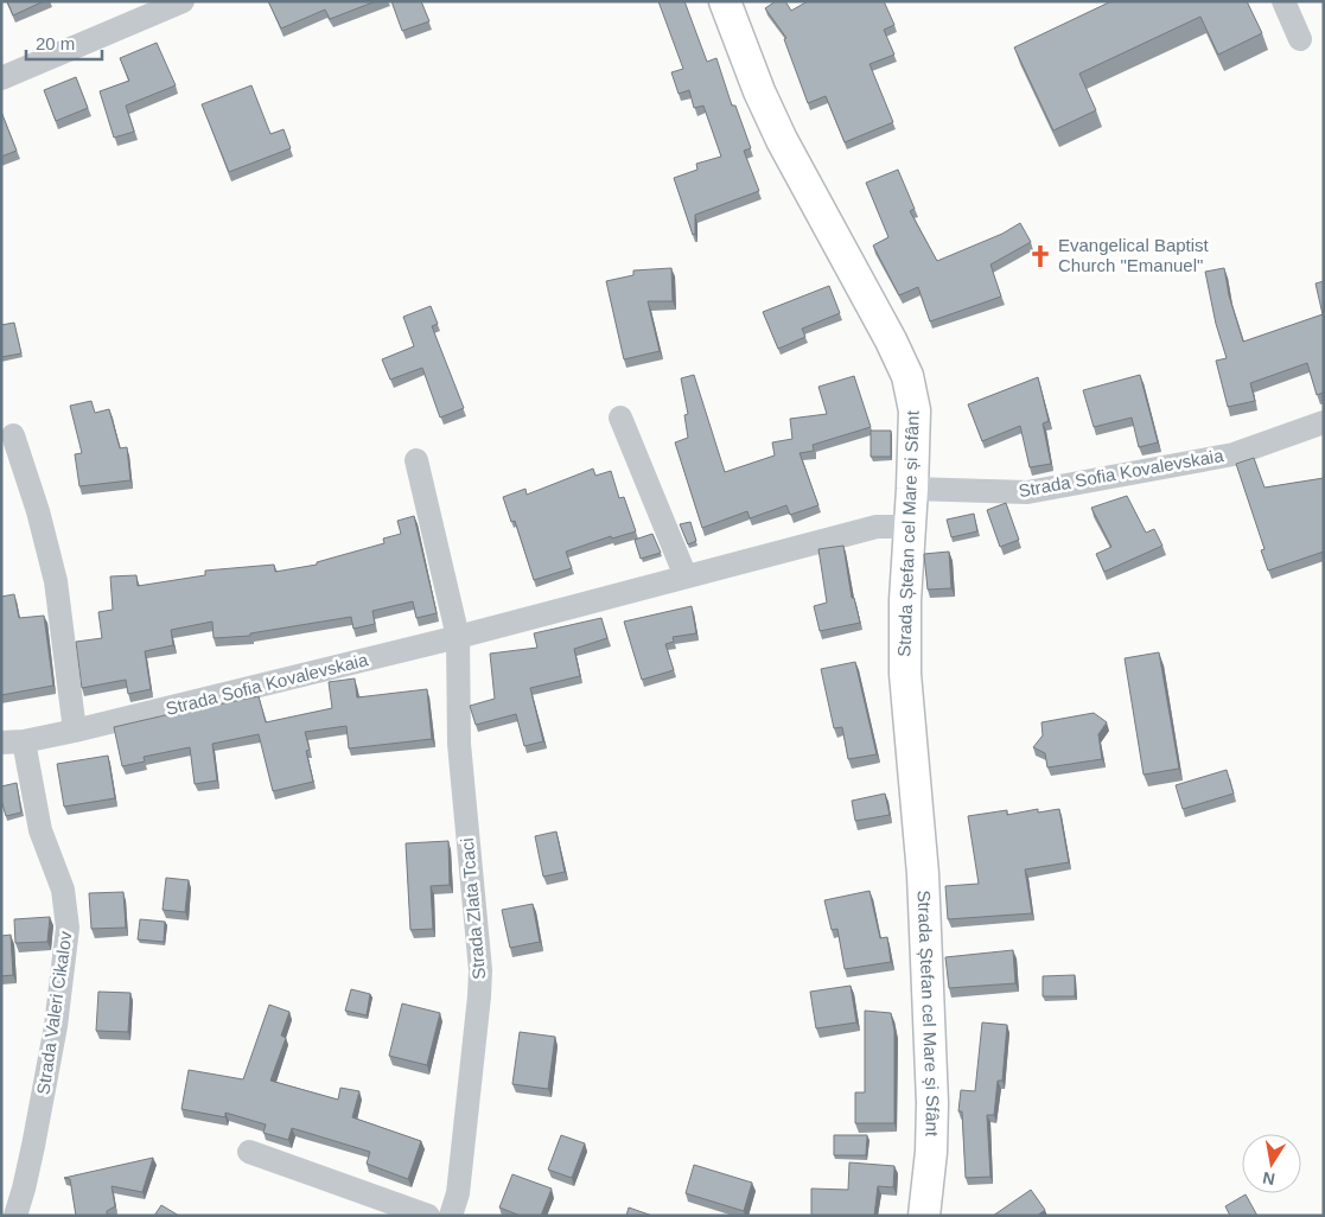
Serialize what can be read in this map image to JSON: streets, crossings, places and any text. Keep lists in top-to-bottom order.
{
  "streets": {
    "main road": ["Strada Ștefan cel Mare și Sfânt"],
    "street": ["Strada Sofia Kovalevskaia", "Strada Zlata Tcaci", "Strada Valeri Cikalov"]
  },
  "crossings": [
    ["Strada Sofia Kovalevskaia", "Strada Ștefan cel Mare și Sfânt"],
    ["Strada Sofia Kovalevskaia", "Strada Zlata Tcaci"],
    ["Strada Sofia Kovalevskaia", "Strada Valeri Cikalov"]
  ],
  "places": {
    "church": ["Evangelical Baptist Church \"Emanuel\""]
  },
  "scale_bar": "20 m",
  "north": "bottom"
}
